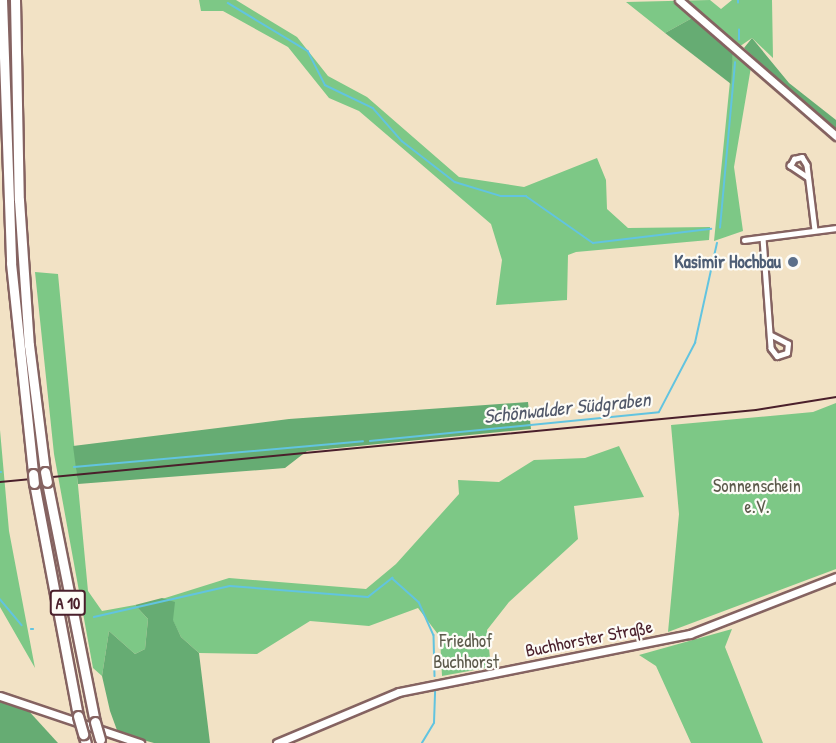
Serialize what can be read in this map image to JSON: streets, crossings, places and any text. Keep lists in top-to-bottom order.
{
  "streets": {
    "highway": ["A 10"],
    "main road": ["Buchhorster Straße"]
  },
  "water": ["Schönwalder Südgraben"],
  "parks": ["Sonnenschein e.V.", "Friedhof Buchhorst"],
  "places": ["Kasimir Hochbau"]
}
